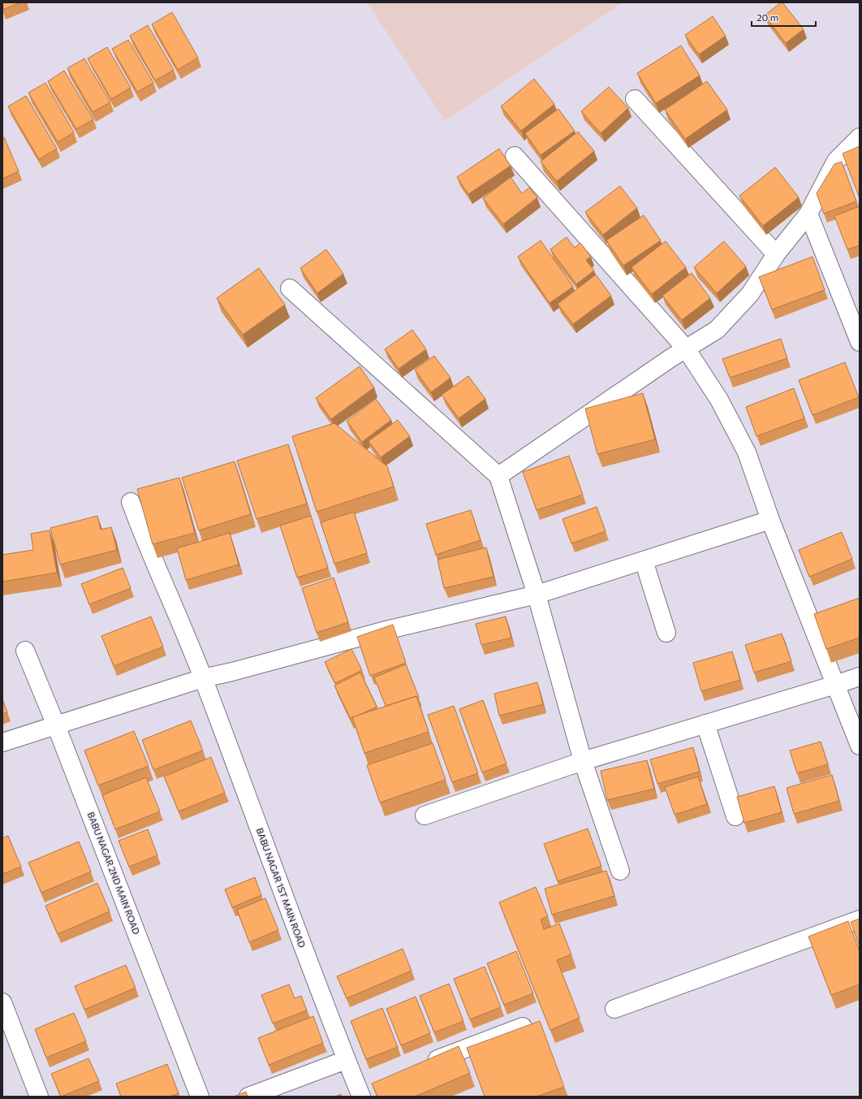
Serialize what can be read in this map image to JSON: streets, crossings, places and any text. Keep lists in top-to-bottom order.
{
  "streets": {
    "street": ["BABU NAGAR 2ND MAIN ROAD", "BABU NAGAR 1ST MAIN ROAD"]
  },
  "scale_bar": "20 m"
}
